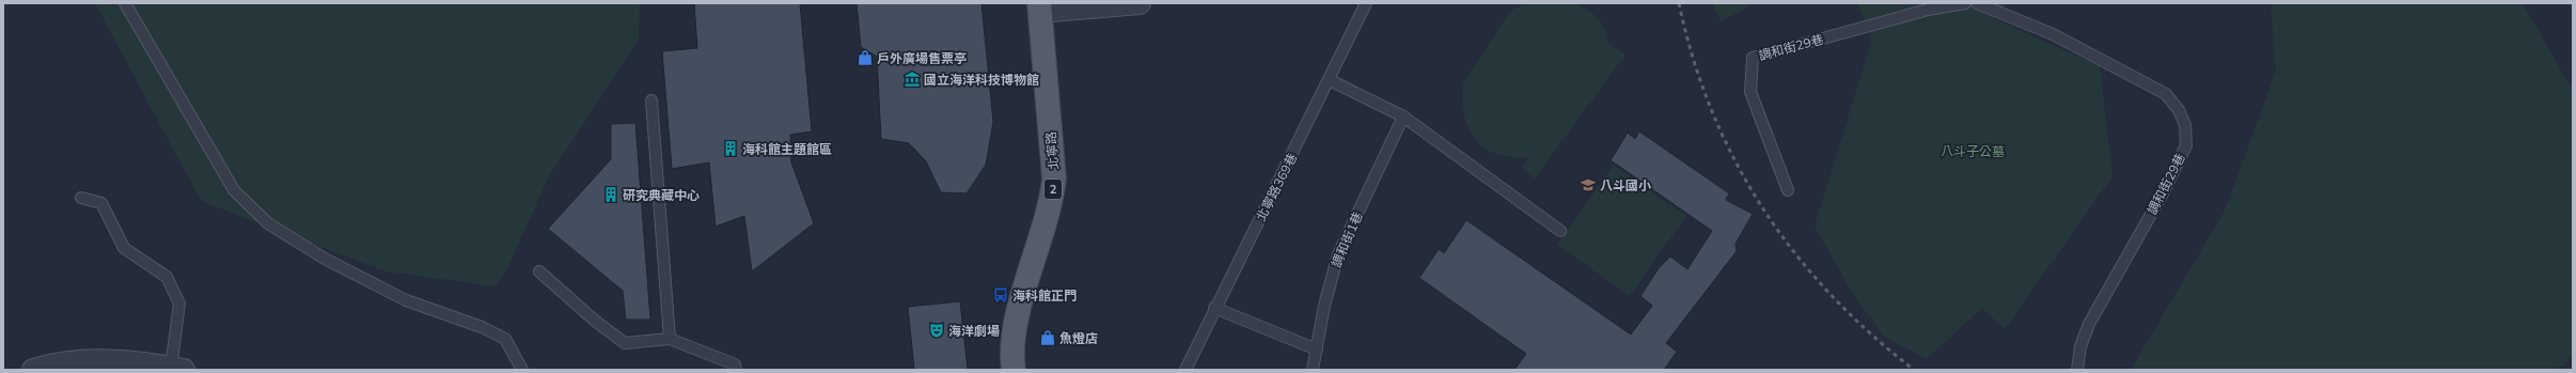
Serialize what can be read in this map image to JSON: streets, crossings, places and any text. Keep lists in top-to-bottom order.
{
  "streets": {
    "main road": ["北寧路", "2"],
    "lane": ["調和街29巷", "北寧路369巷", "調和街1巷"]
  },
  "parks": ["八斗子公墓"],
  "places": {
    "shop": ["戶外廣場售票亭", "魚燈店"],
    "museum": ["國立海洋科技博物館"],
    "building": ["海科館主題館區", "研究典藏中心"],
    "school or university": ["八斗國小"],
    "bus stop": ["海科館正門"],
    "theatre": ["海洋劇場"]
  }
}
